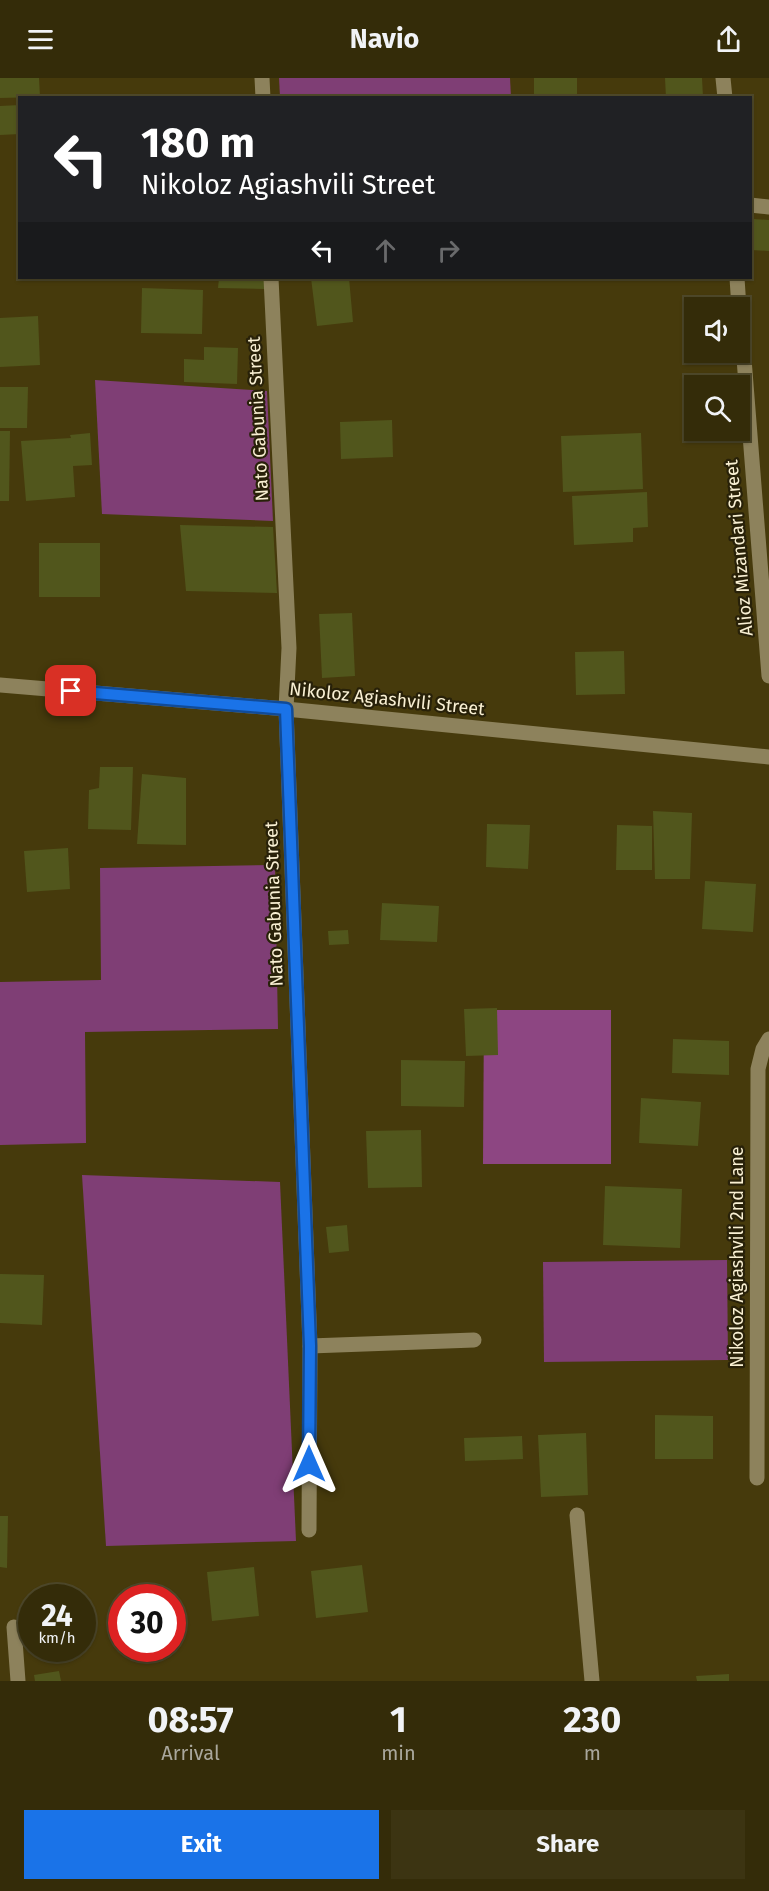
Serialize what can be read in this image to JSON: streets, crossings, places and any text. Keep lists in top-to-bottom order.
{
  "streets": {
    "street": [
      "Nato Gabunia Street",
      "Alioz Mizandari Street",
      "Nikoloz Agiashvili Street",
      "Nikoloz Agiashvili 2nd Lane"
    ]
  },
  "crossings": [
    ["Nato Gabunia Street", "Nikoloz Agiashvili Street"]
  ],
  "page": {
    "header": "Navio",
    "turn": ["180 m", "Nikoloz Agiashvili Street"],
    "speed": "24 km/h",
    "limit": "30",
    "eta": [
      "08:57",
      "Arrival",
      "1",
      "min",
      "230",
      "m"
    ],
    "buttons": ["Exit", "Share"]
  }
}
